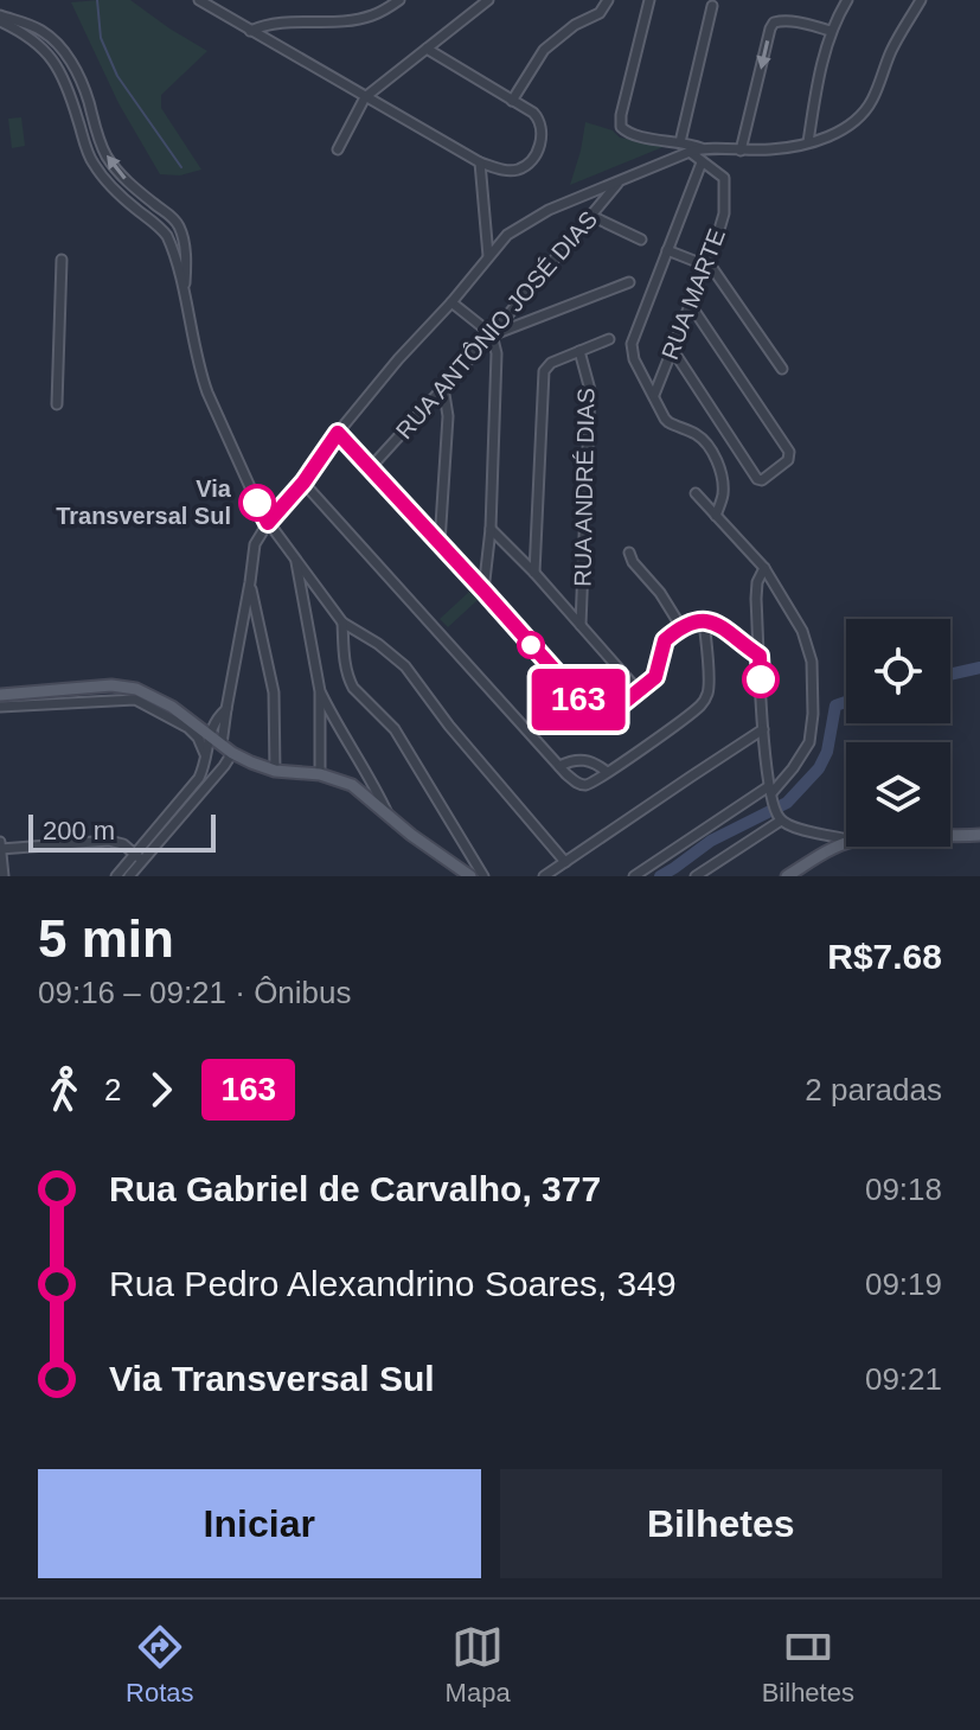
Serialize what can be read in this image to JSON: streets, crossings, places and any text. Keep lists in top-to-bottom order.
{
  "streets": {
    "street": ["RUA MARTE", "RUA ANTÔNIO JOSÉ DIAS", "RUA ANDRÉ DIAS"]
  },
  "places": ["Via Transversal Sul"],
  "lines": ["bus line 163"],
  "scale_bar": "200 m",
  "page": {
    "on_map": "163",
    "scale": "200 m",
    "heading": ["5 min", "09:16 – 09:21 · Ônibus", "R$7.68"],
    "legs": ["2", "163", "2 paradas"],
    "list": [
      {
        "name": "Rua Gabriel de Carvalho, 377",
        "value": "09:18"
      },
      {
        "name": "Rua Pedro Alexandrino Soares, 349",
        "value": "09:19"
      },
      {
        "name": "Via Transversal Sul",
        "value": "09:21"
      }
    ],
    "buttons": ["Iniciar", "Bilhetes"],
    "tabs": ["Rotas", "Mapa", "Bilhetes"]
  }
}
